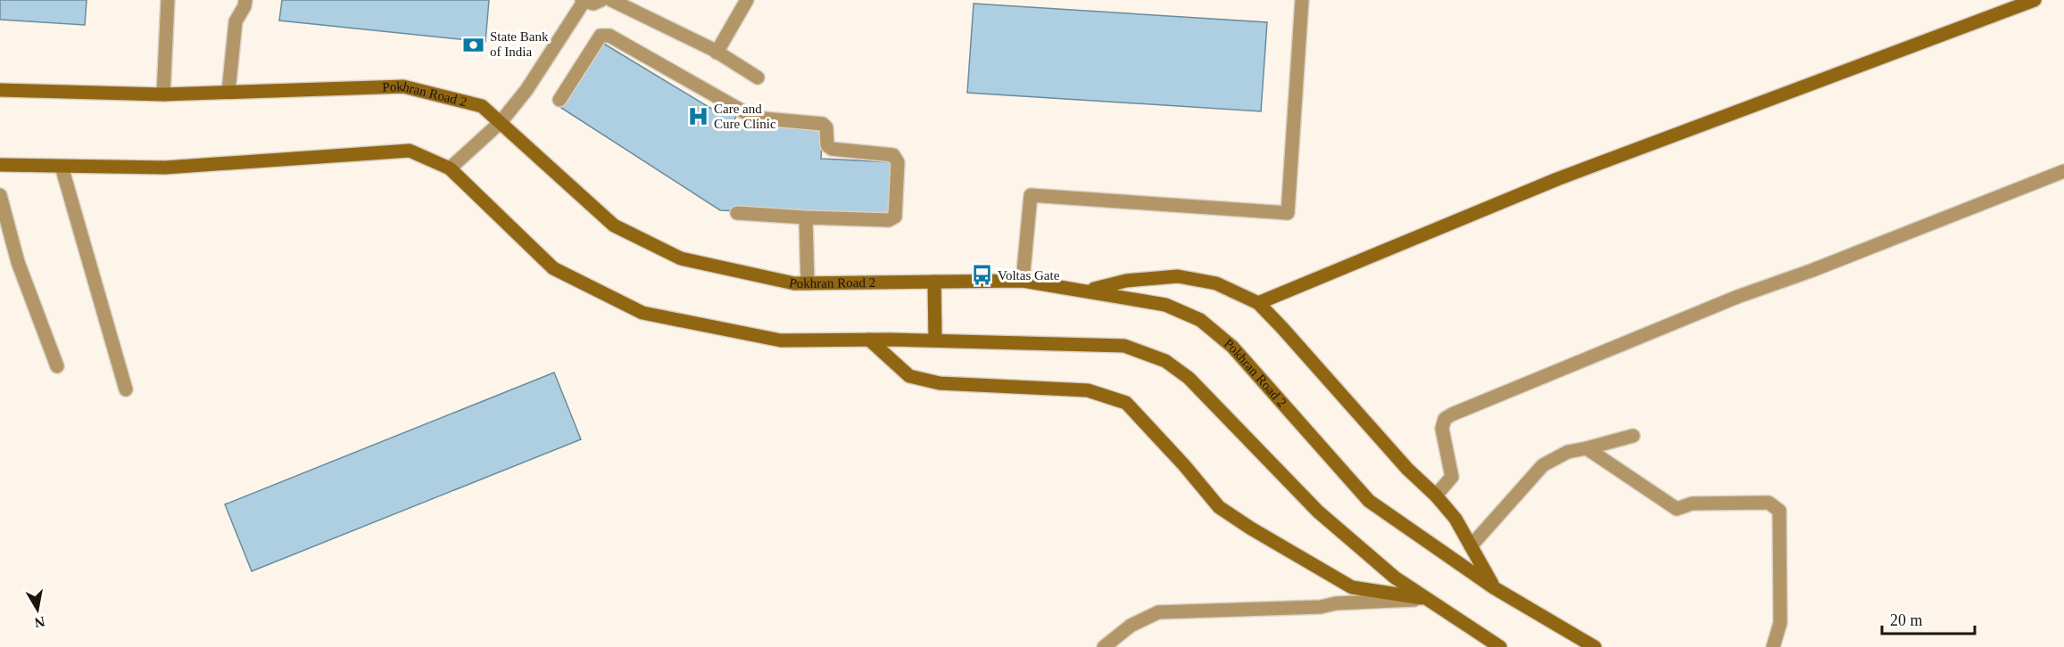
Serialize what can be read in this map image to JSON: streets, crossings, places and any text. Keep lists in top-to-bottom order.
{
  "streets": {
    "main road": ["Pokhran Road 2"]
  },
  "places": {
    "bank": ["State Bank of India"],
    "hospital": ["Care and Cure Clinic"],
    "bus stop": ["Voltas Gate"]
  },
  "scale_bar": "20 m",
  "north": "bottom"
}
